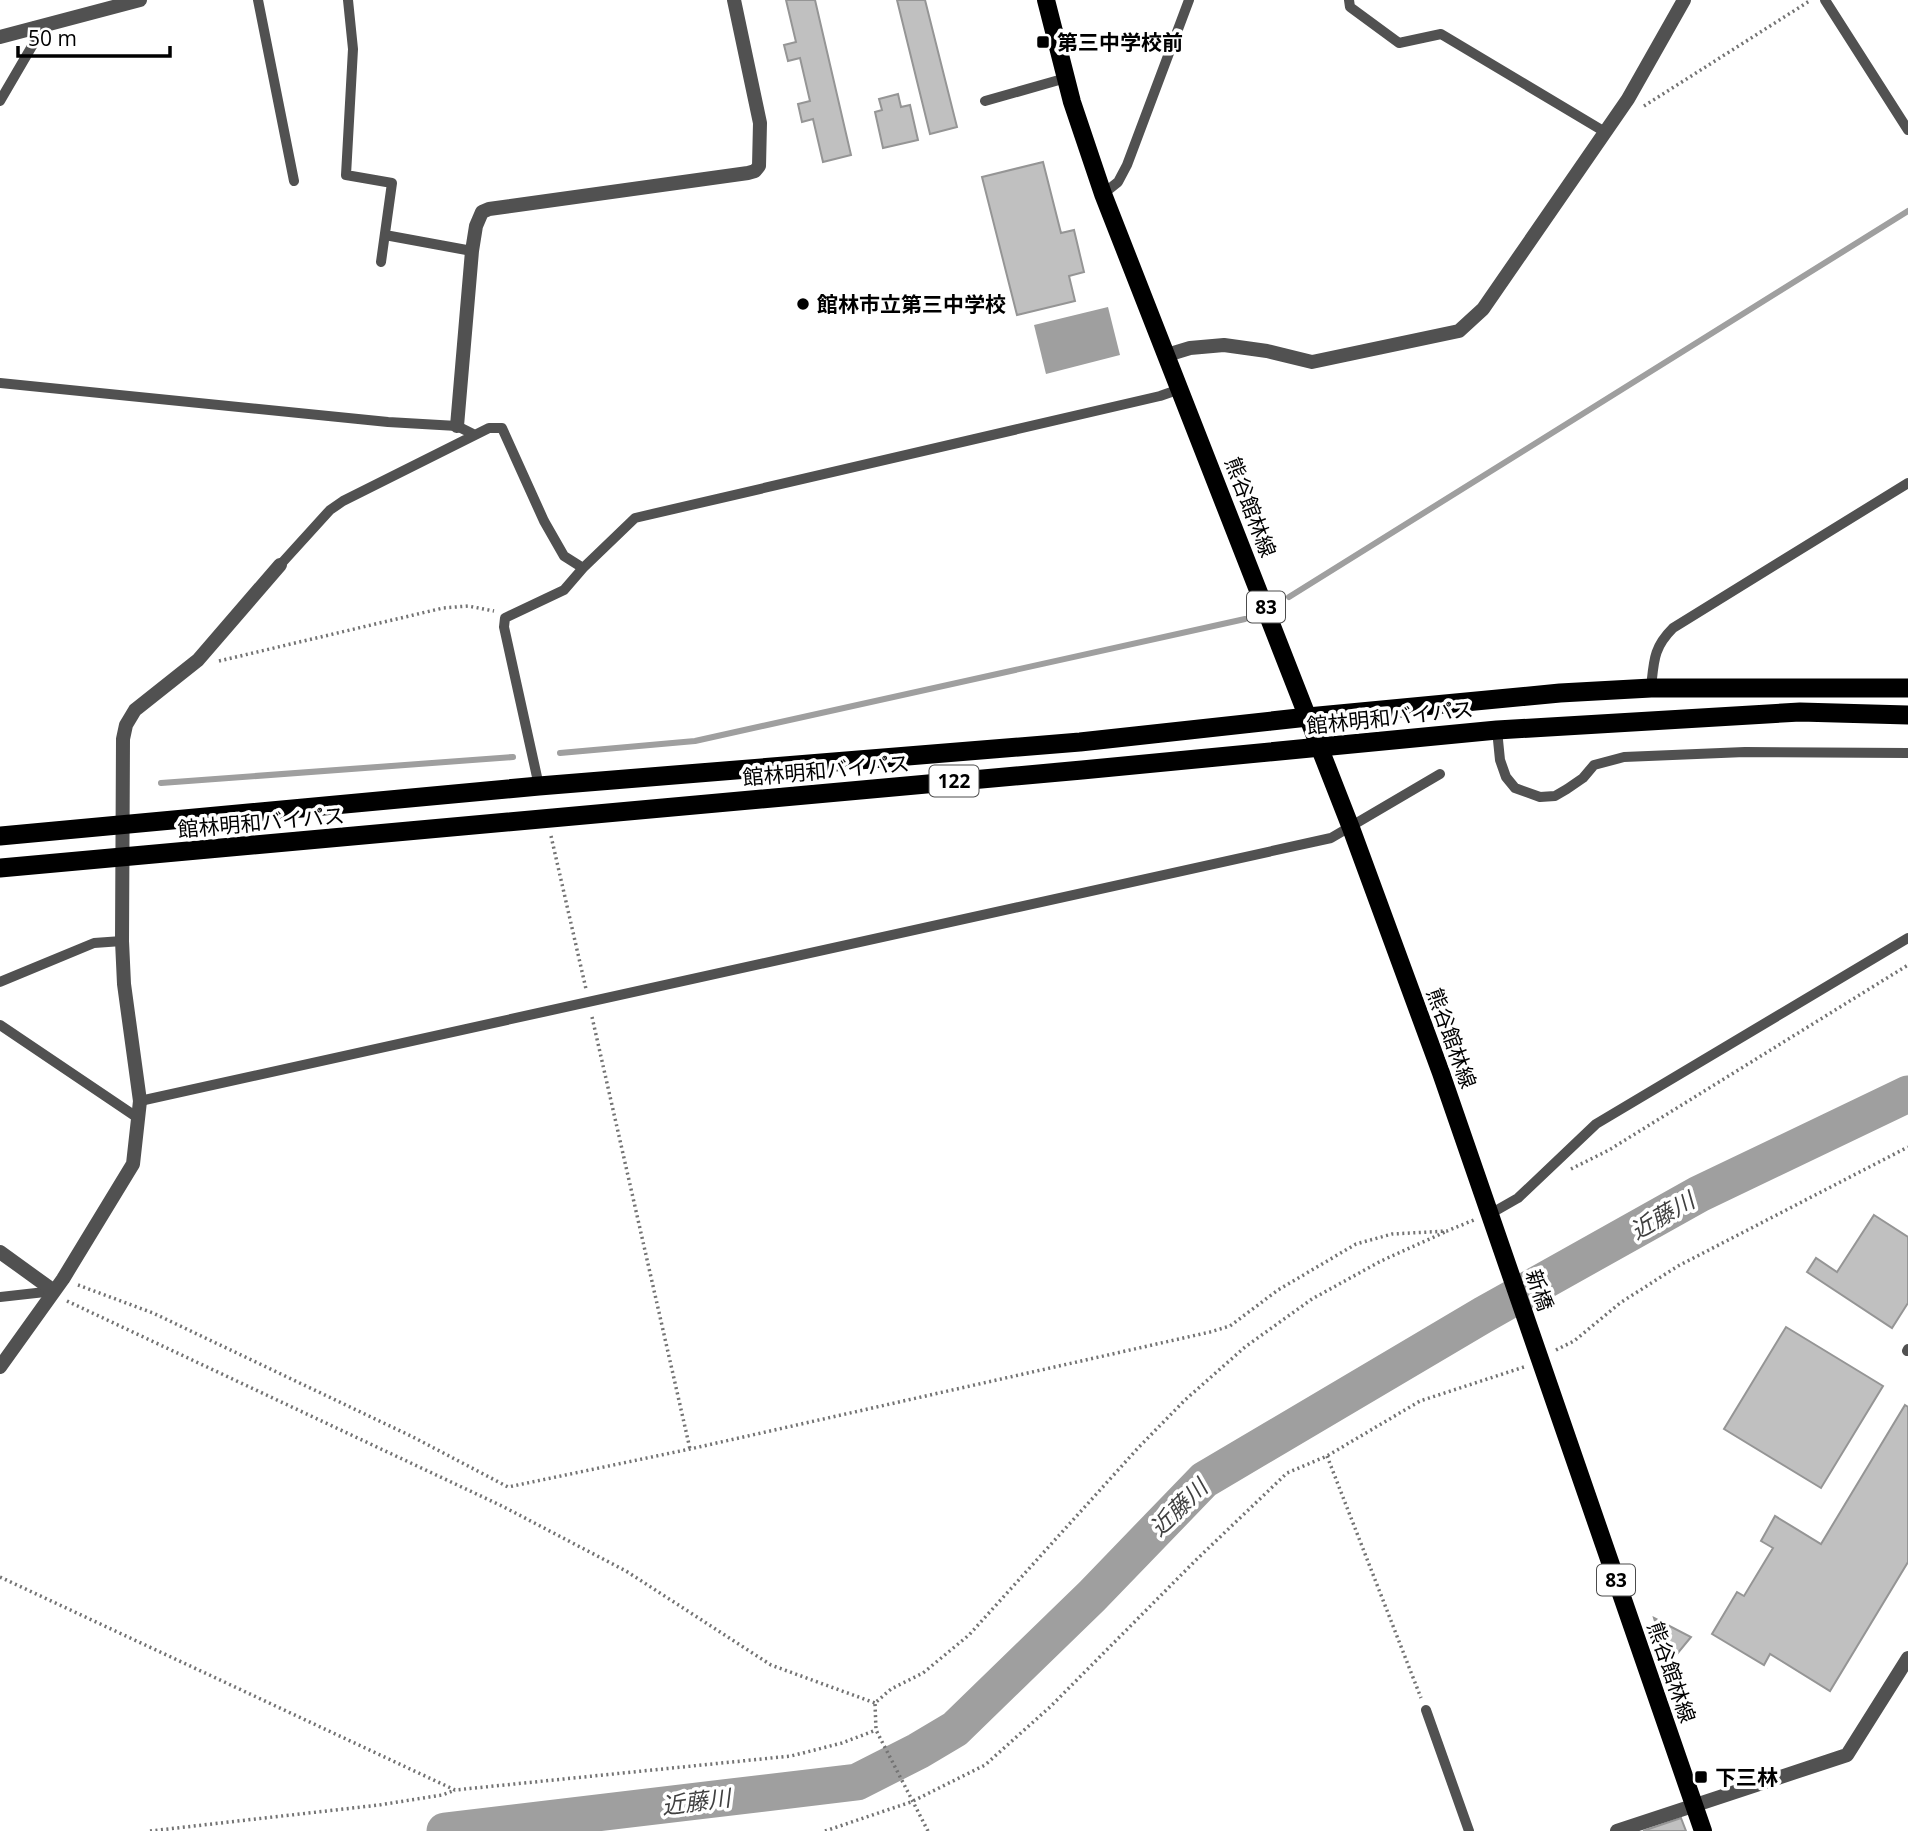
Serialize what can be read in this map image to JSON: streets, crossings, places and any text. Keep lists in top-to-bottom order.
{
  "streets": {
    "highway": ["館林明和バイパス", "122"],
    "main road": ["熊谷館林線", "83", "新橋"]
  },
  "crossings": [
    ["熊谷館林線", "館林明和バイパス"],
    ["熊谷館林線", "新橋"]
  ],
  "water": ["近藤川"],
  "places": {
    "transit": ["第三中学校前", "下三林"],
    "other": ["館林市立第三中学校"]
  },
  "scale_bar": "50 m"
}
